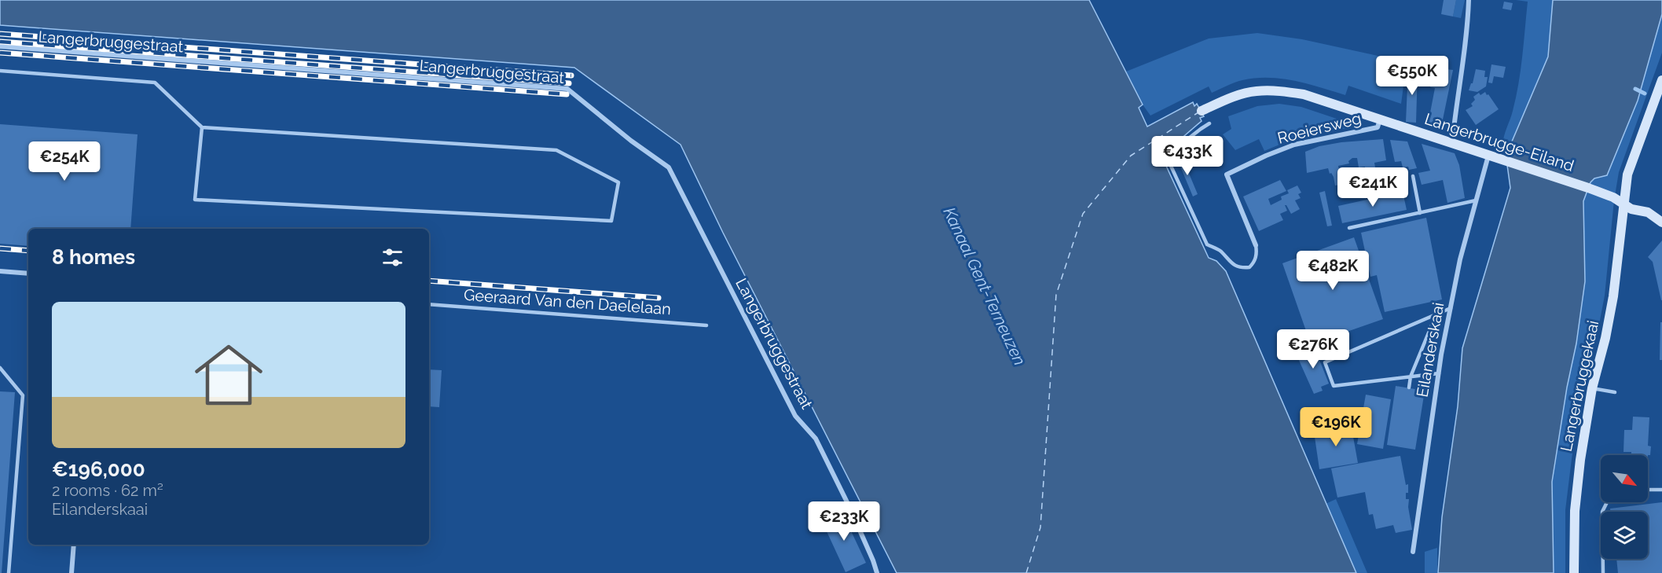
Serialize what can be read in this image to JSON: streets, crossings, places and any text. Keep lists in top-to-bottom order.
{
  "streets": {
    "main road": ["Langerbrugge-Eiland", "Langerbruggekaai"],
    "street": ["Langerbruggestraat", "Roeiersweg", "Eilanderskaai"],
    "lane": ["Geeraard Van den Daelelaan"]
  },
  "crossings": [
    ["Roeiersweg", "Langerbrugge-Eiland"],
    ["Langerbrugge-Eiland", "Eilanderskaai"],
    ["Langerbrugge-Eiland", "Langerbruggekaai"]
  ],
  "water": ["Kanaal Gent-Terneuzen"],
  "north": "bottom right",
  "page": {
    "price": [
      "€550K",
      "€433K",
      "€254K",
      "€241K",
      "€482K",
      "€276K",
      "€196K",
      "€233K"
    ],
    "heading": "8 homes",
    "list": [
      {
        "name": "€196,000",
        "note": "2 rooms · 62 m² · Eilanderskaai"
      }
    ]
  }
}
